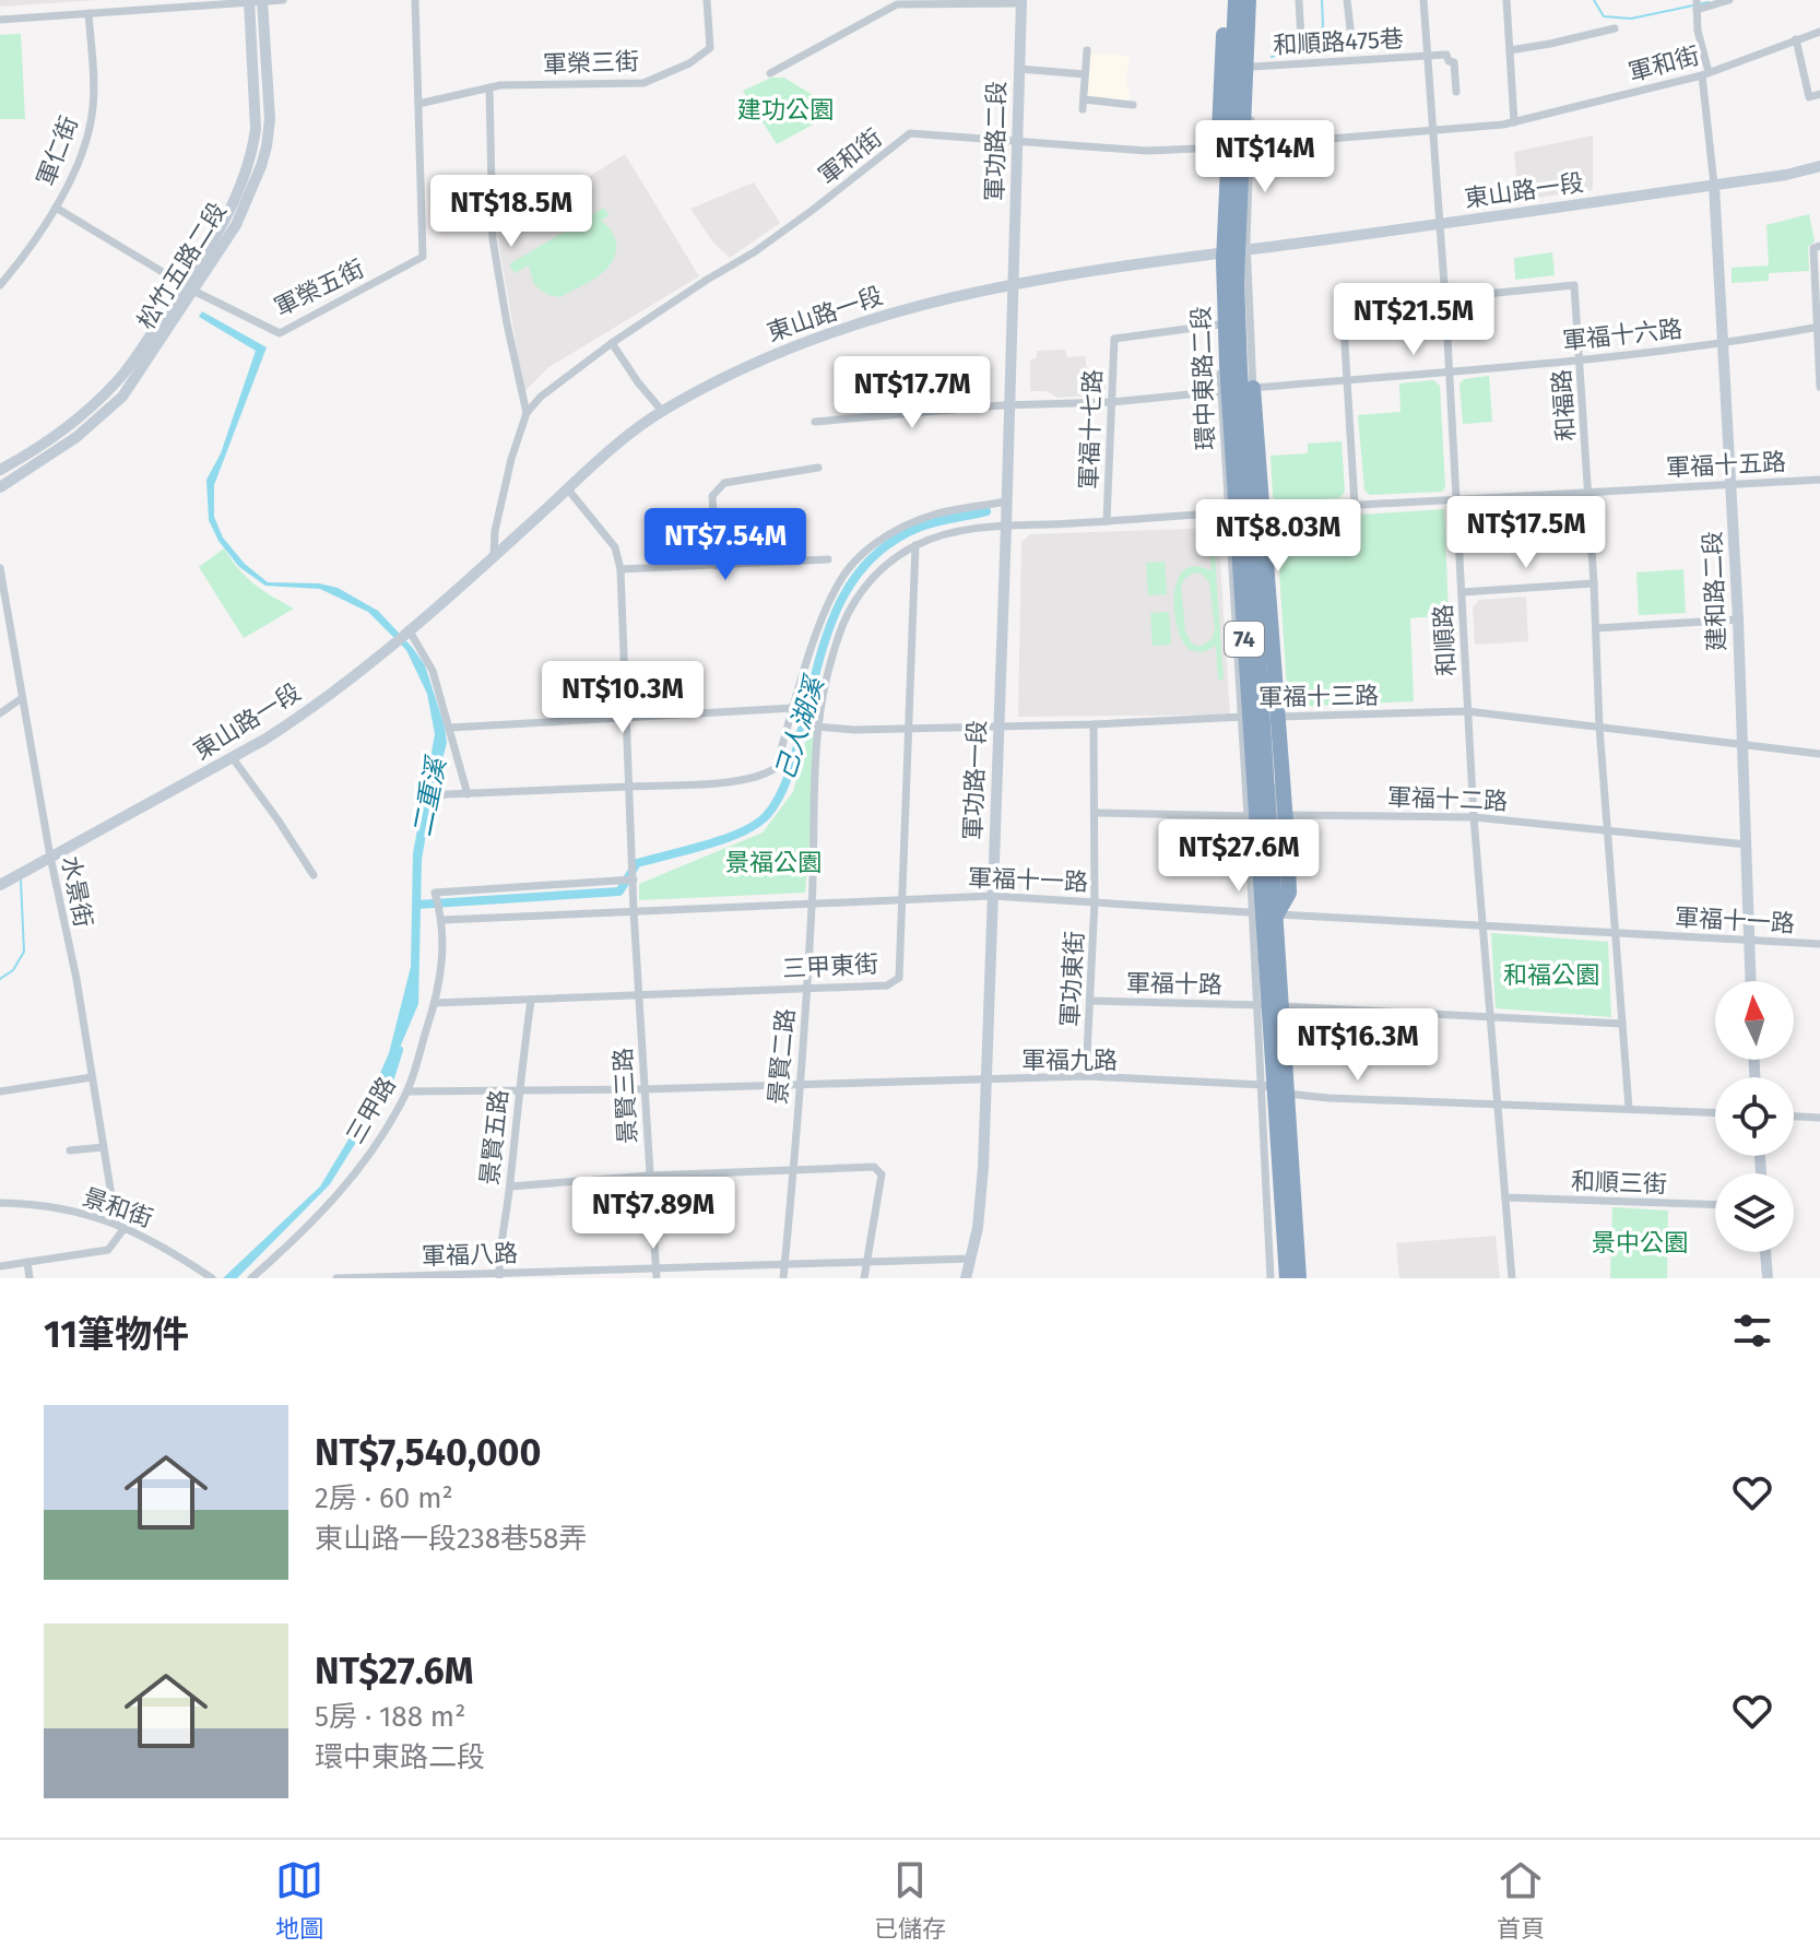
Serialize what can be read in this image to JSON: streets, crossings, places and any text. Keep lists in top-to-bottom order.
{
  "streets": {
    "highway": ["74"],
    "main road": [
      "軍功路二段",
      "東山路一段",
      "松竹五路二段",
      "建和路二段",
      "軍功路一段"
    ],
    "street": [
      "和順路475巷",
      "軍榮三街",
      "軍和街",
      "軍仁街",
      "軍榮五街",
      "軍福十六路",
      "環中東路二段",
      "和福路",
      "軍福十七路",
      "軍福十五路",
      "和順路",
      "軍福十三路",
      "軍福十二路",
      "軍福十一路",
      "水景街",
      "三甲東街",
      "軍功東街",
      "軍福十路",
      "景賢二路",
      "軍福九路",
      "景賢三路",
      "三甲路",
      "景賢五路",
      "和順三街",
      "景和街",
      "軍福八路"
    ]
  },
  "crossings": [
    ["和順路475巷", "環中東路二段"],
    ["和順路475巷", "和順路"],
    ["軍榮三街", "軍榮五街"],
    ["軍和街", "軍功路二段"],
    ["軍和街", "東山路一段"],
    ["軍和街", "環中東路二段"],
    ["軍和街", "和順路"],
    ["軍功路二段", "東山路一段"],
    ["軍功路二段", "軍功路一段"],
    ["軍仁街", "軍榮五街"],
    ["東山路一段", "環中東路二段"],
    ["東山路一段", "建和路二段"],
    ["東山路一段", "74"],
    ["東山路一段", "和順路"],
    ["東山路一段", "軍功路一段"],
    ["東山路一段", "水景街"],
    ["松竹五路二段", "軍榮五街"],
    ["軍福十六路", "環中東路二段"],
    ["軍福十六路", "和福路"],
    ["軍福十六路", "軍福十七路"],
    ["軍福十六路", "建和路二段"],
    ["軍福十六路", "74"],
    ["軍福十六路", "和順路"],
    ["軍福十六路", "軍功路一段"],
    ["環中東路二段", "軍福十七路"],
    ["環中東路二段", "軍福十五路"],
    ["環中東路二段", "74"],
    ["環中東路二段", "軍福十三路"],
    ["環中東路二段", "軍福十二路"],
    ["環中東路二段", "軍福十一路"],
    ["環中東路二段", "軍福十路"],
    ["環中東路二段", "軍福九路"],
    ["和福路", "軍福十五路"],
    ["和福路", "和順路"],
    ["和福路", "軍福十三路"],
    ["和福路", "軍福十二路"],
    ["和福路", "軍福十一路"],
    ["和福路", "軍福十路"],
    ["和福路", "軍福九路"],
    ["軍福十七路", "軍福十五路"],
    ["軍福十五路", "建和路二段"],
    ["軍福十五路", "和順路"],
    ["軍福十五路", "軍功路一段"],
    ["軍福十五路", "景賢二路"],
    ["建和路二段", "軍福十三路"],
    ["建和路二段", "軍福十二路"],
    ["建和路二段", "軍福十一路"],
    ["74", "軍福十一路"],
    ["和順路", "軍福十三路"],
    ["和順路", "軍福十二路"],
    ["和順路", "軍福十一路"],
    ["和順路", "軍福十路"],
    ["和順路", "軍福九路"],
    ["和順路", "和順三街"],
    ["軍福十三路", "軍功路一段"],
    ["軍福十三路", "三甲東街"],
    ["軍福十三路", "軍功東街"],
    ["軍福十三路", "景賢二路"],
    ["軍功路一段", "軍福十一路"],
    ["軍功路一段", "景賢二路"],
    ["軍功路一段", "軍福九路"],
    ["軍功路一段", "軍福八路"],
    ["軍福十二路", "軍功東街"],
    ["軍福十一路", "三甲東街"],
    ["軍福十一路", "軍功東街"],
    ["軍福十一路", "景賢二路"],
    ["軍福十一路", "景賢三路"],
    ["軍福十一路", "三甲路"],
    ["水景街", "景和街"],
    ["三甲東街", "景賢二路"],
    ["三甲東街", "景賢三路"],
    ["三甲東街", "三甲路"],
    ["三甲東街", "景賢五路"],
    ["軍功東街", "軍福十路"],
    ["軍功東街", "軍福九路"],
    ["景賢二路", "軍福九路"],
    ["景賢二路", "軍福八路"],
    ["軍福九路", "景賢三路"],
    ["軍福九路", "三甲路"],
    ["軍福九路", "景賢五路"],
    ["景賢三路", "三甲路"],
    ["景賢三路", "軍福八路"],
    ["景賢五路", "軍福八路"]
  ],
  "water": ["己人湖溪", "二重溪"],
  "parks": [
    "建功公園",
    "景福公園",
    "和福公園",
    "景中公園"
  ],
  "north": "top",
  "page": {
    "price": [
      "NT$14M",
      "NT$18.5M",
      "NT$21.5M",
      "NT$17.7M",
      "NT$17.5M",
      "NT$8.03M",
      "NT$7.54M",
      "NT$10.3M",
      "NT$27.6M",
      "NT$16.3M",
      "NT$7.89M"
    ],
    "heading": "11筆物件",
    "list": [
      {
        "name": "NT$7,540,000",
        "note": "2房 · 60 m² · 東山路一段238巷58弄"
      },
      {
        "name": "NT$27.6M",
        "note": "5房 · 188 m² · 環中東路二段"
      }
    ],
    "tabs": ["地圖", "已儲存", "首頁"]
  }
}
